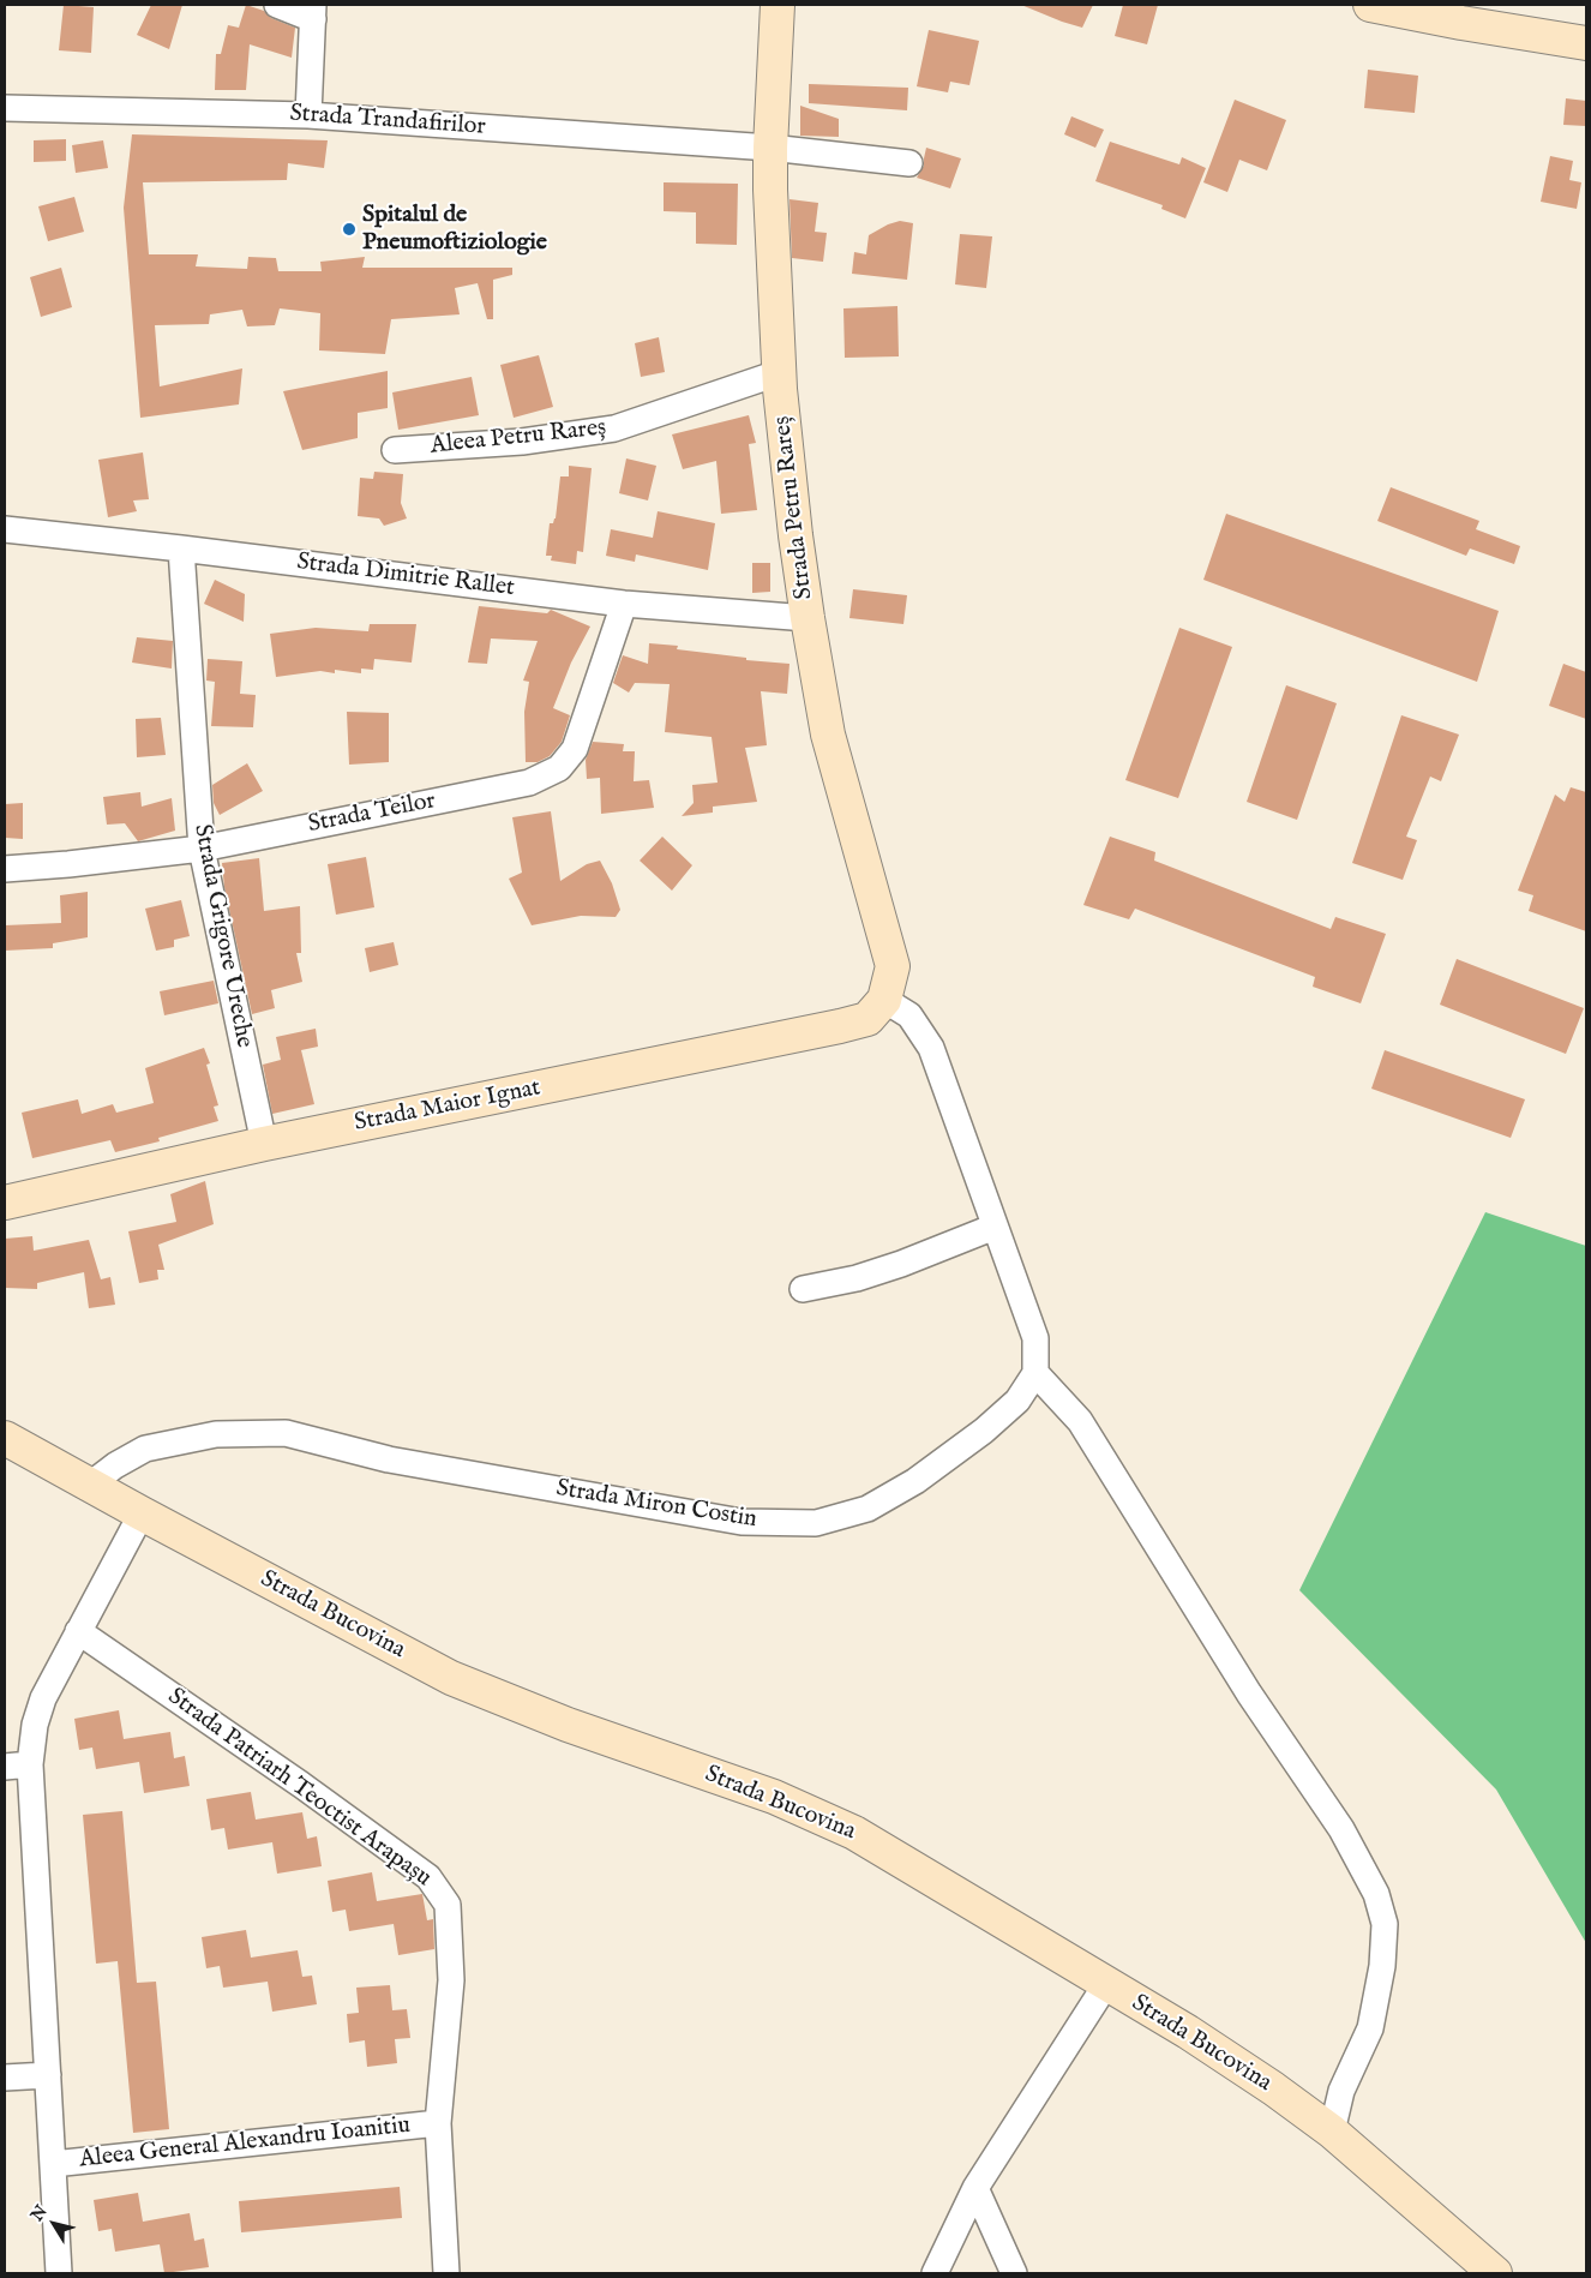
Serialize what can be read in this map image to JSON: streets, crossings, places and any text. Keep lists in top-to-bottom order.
{
  "streets": {
    "main road": ["Strada Petru Rareș", "Strada Maior Ignat", "Strada Bucovina"],
    "street": [
      "Strada Trandafirilor",
      "Aleea Petru Rareș",
      "Strada Dimitrie Rallet",
      "Strada Teilor",
      "Strada Grigore Ureche",
      "Strada Miron Costin",
      "Strada Patriarh Teoctist Arapașu",
      "Aleea General Alexandru Ioanitiu"
    ]
  },
  "crossings": [
    ["Strada Trandafirilor", "Strada Petru Rareș"],
    ["Aleea Petru Rareș", "Strada Petru Rareș"],
    ["Strada Petru Rareș", "Strada Dimitrie Rallet"],
    ["Strada Petru Rareș", "Strada Maior Ignat"],
    ["Strada Dimitrie Rallet", "Strada Teilor"],
    ["Strada Dimitrie Rallet", "Strada Grigore Ureche"],
    ["Strada Teilor", "Strada Grigore Ureche"],
    ["Strada Grigore Ureche", "Strada Maior Ignat"],
    ["Strada Miron Costin", "Strada Bucovina"],
    ["Strada Patriarh Teoctist Arapașu", "Aleea General Alexandru Ioanitiu"]
  ],
  "places": ["Spitalul de Pneumoftiziologie"],
  "north": "top left"
}
